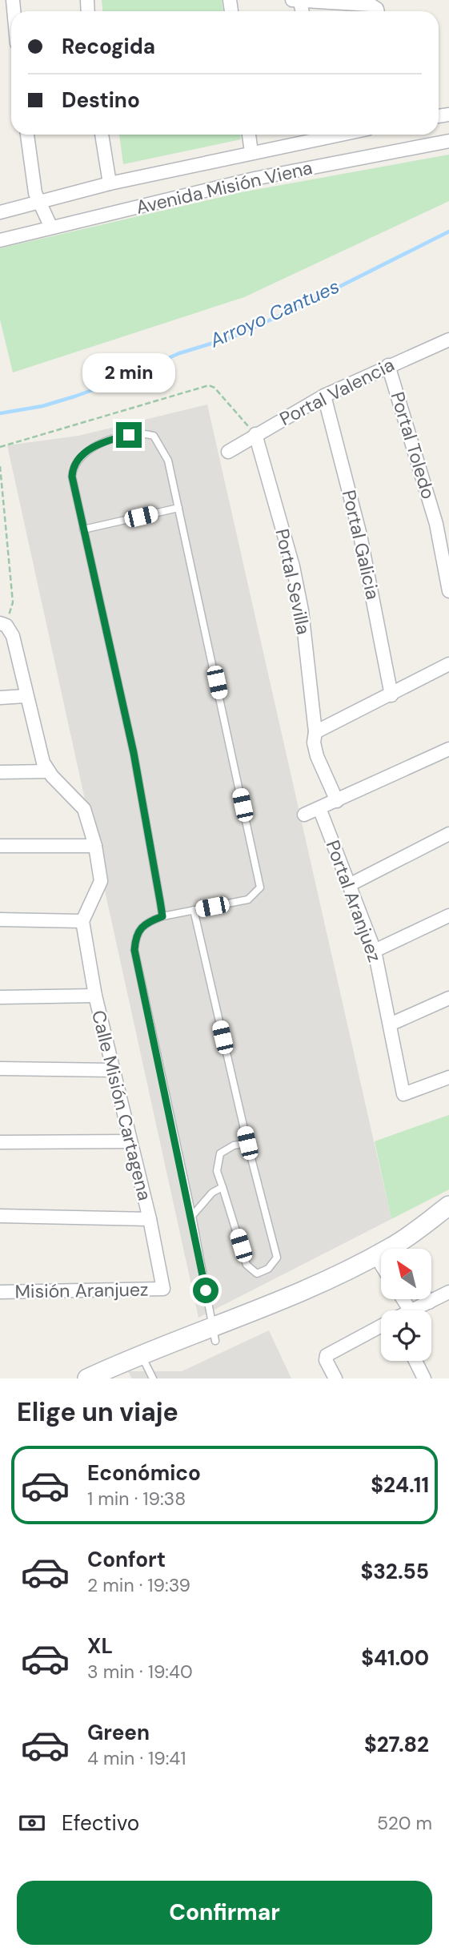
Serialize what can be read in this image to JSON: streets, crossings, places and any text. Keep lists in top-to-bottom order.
{
  "streets": {
    "street": [
      "Avenida Misión Viena",
      "Portal Valencia",
      "Portal Toledo",
      "Portal Galicia",
      "Portal Sevilla",
      "Portal Aranjuez",
      "Calle Misión Cartagena",
      "Misión Aranjuez"
    ]
  },
  "crossings": [
    ["Portal Valencia", "Portal Toledo"],
    ["Portal Valencia", "Portal Galicia"],
    ["Portal Valencia", "Portal Sevilla"],
    ["Calle Misión Cartagena", "Misión Aranjuez"]
  ],
  "water": ["Arroyo Cantues"],
  "north": "top left",
  "page": {
    "banner": ["Recogida", "Destino"],
    "bubble": "2 min",
    "heading": "Elige un viaje",
    "list": [
      {
        "name": "Económico",
        "note": "1 min · 19:38",
        "value": "$24.11"
      },
      {
        "name": "Confort",
        "note": "2 min · 19:39",
        "value": "$32.55"
      },
      {
        "name": "XL",
        "note": "3 min · 19:40",
        "value": "$41.00"
      },
      {
        "name": "Green",
        "note": "4 min · 19:41",
        "value": "$27.82"
      }
    ],
    "pay": ["Efectivo", "520 m"],
    "buttons": "Confirmar"
  }
}
